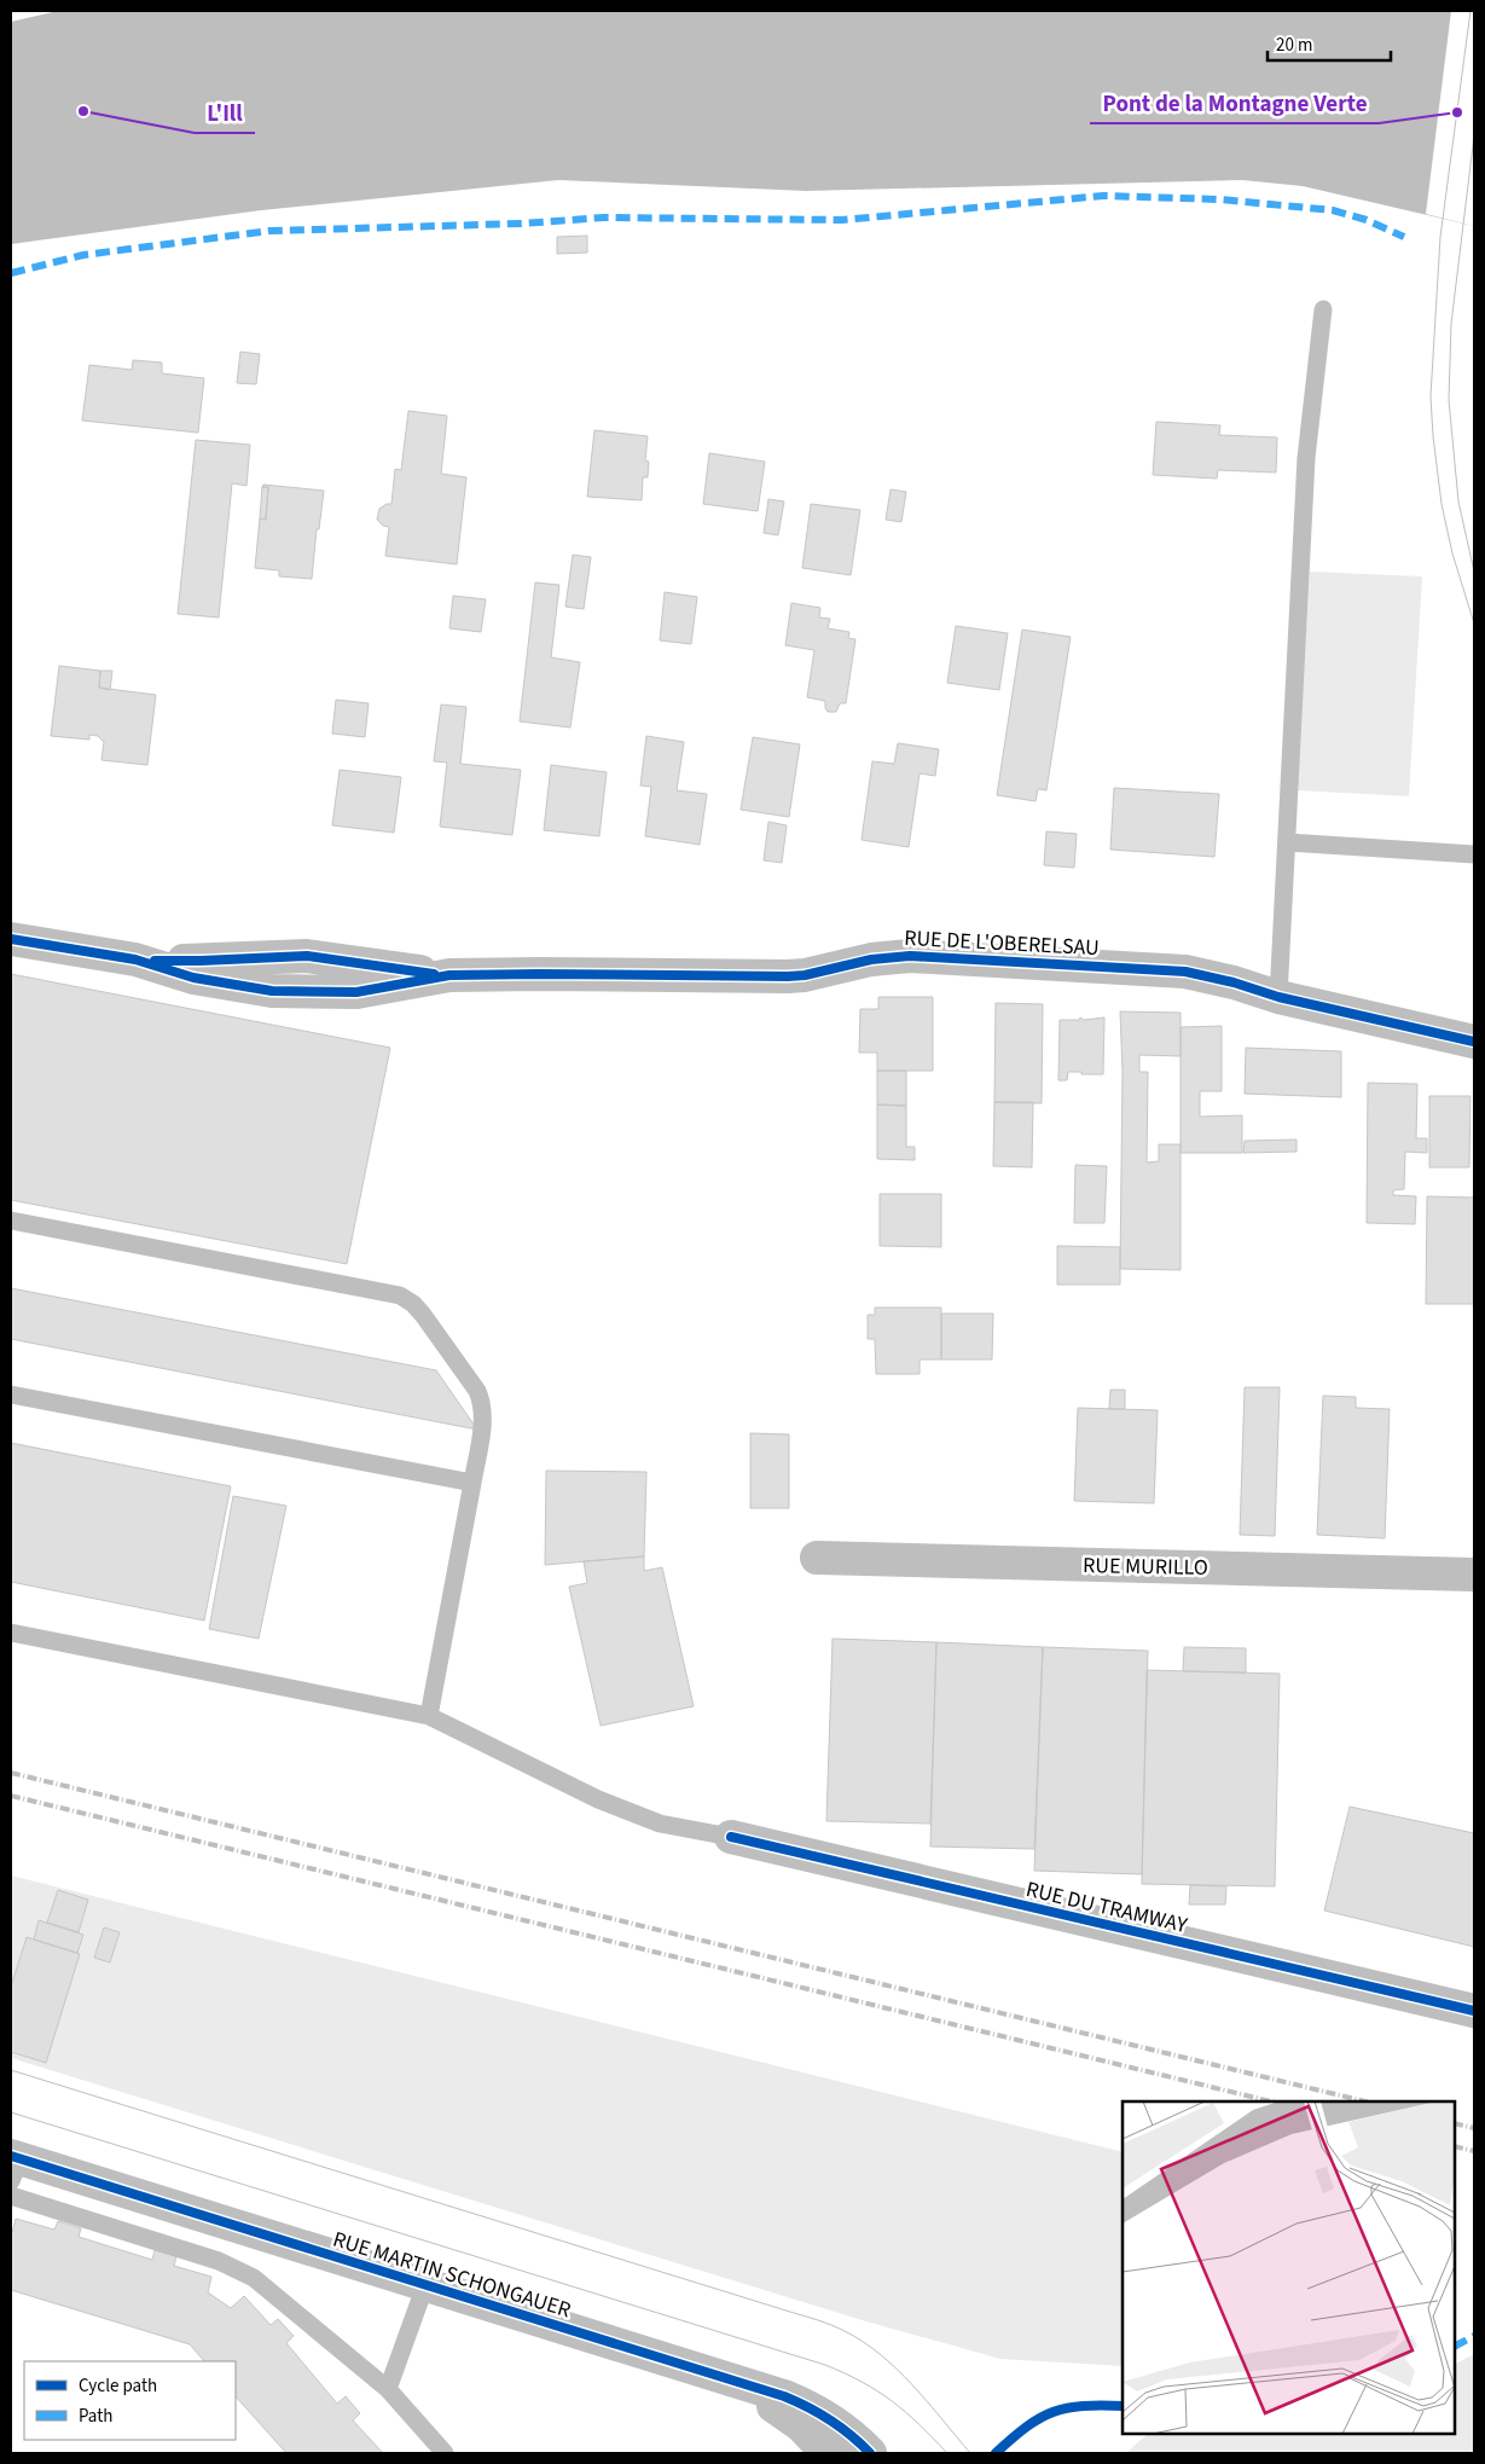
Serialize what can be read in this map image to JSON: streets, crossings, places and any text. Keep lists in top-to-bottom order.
{
  "streets": {
    "street": [
      "RUE DE L'OBERELSAU",
      "RUE MURILLO",
      "RUE DU TRAMWAY",
      "RUE MARTIN SCHONGAUER"
    ]
  },
  "places": ["L'Ill", "Pont de la Montagne Verte"],
  "legend": ["Cycle path", "Path"],
  "scale_bar": "20 m"
}
